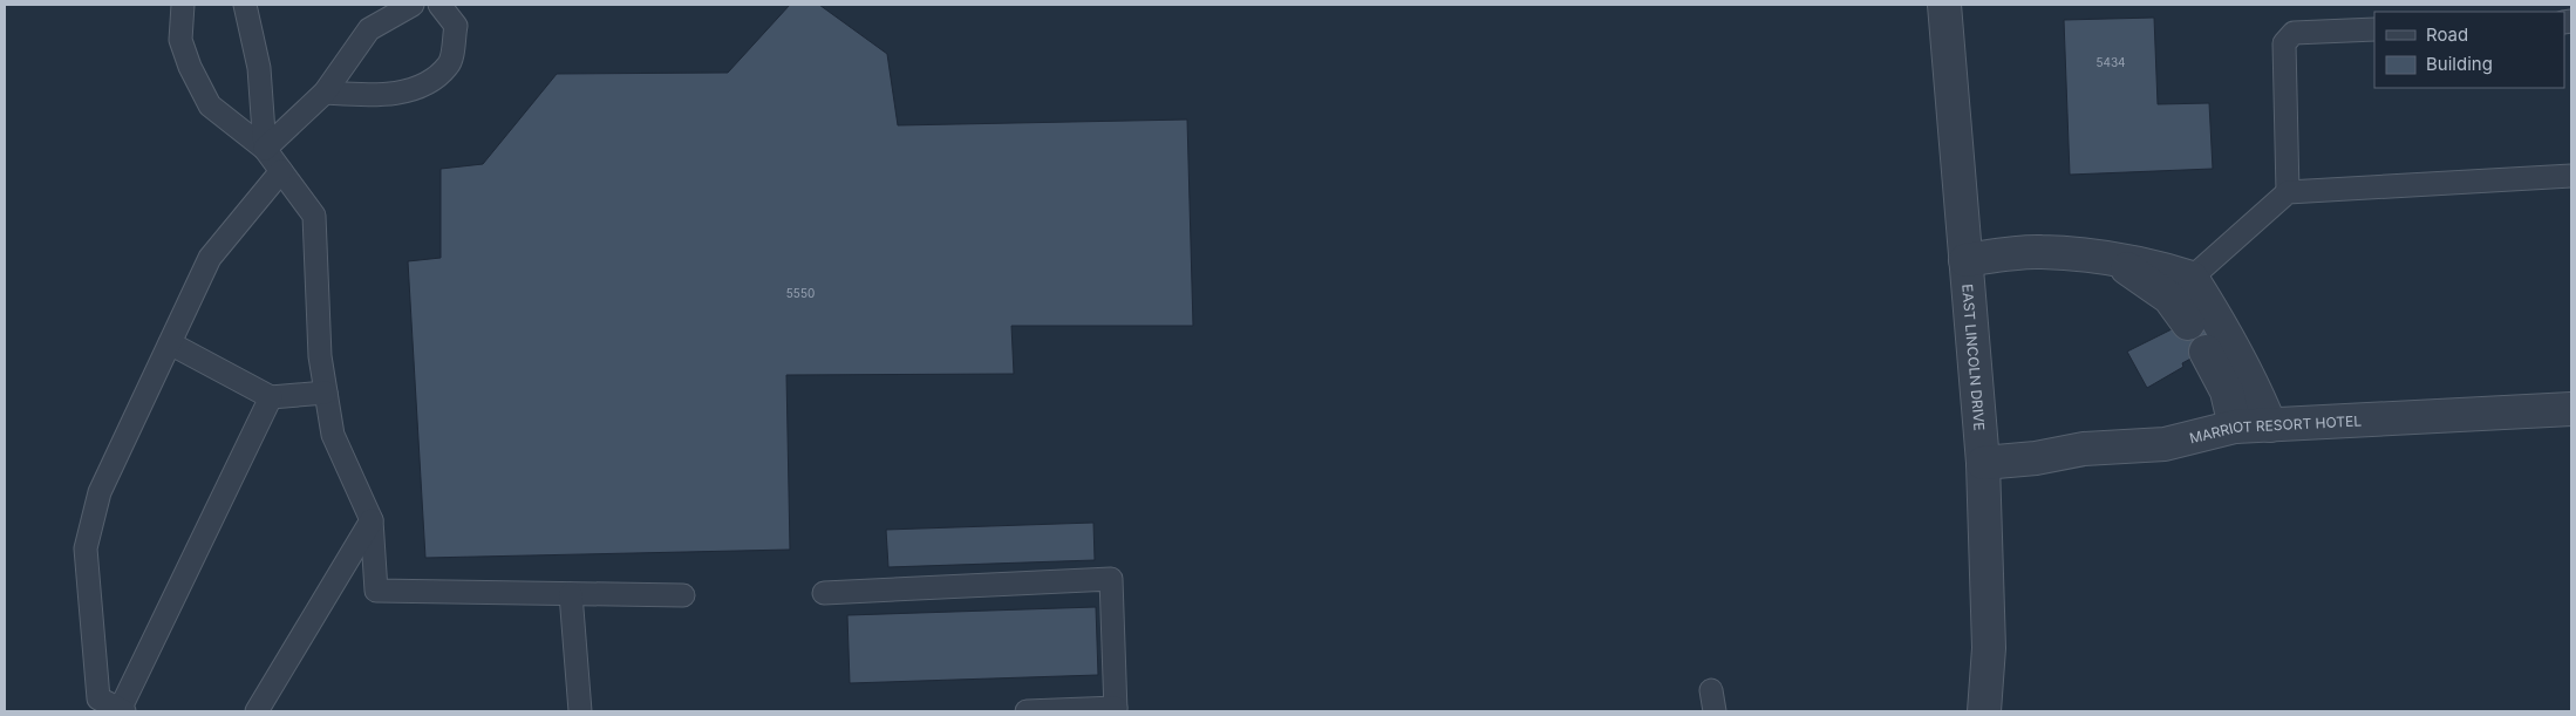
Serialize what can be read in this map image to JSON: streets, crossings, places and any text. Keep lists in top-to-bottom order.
{
  "streets": {
    "street": ["EAST LINCOLN DRIVE", "MARRIOT RESORT HOTEL"]
  },
  "crossings": [
    ["EAST LINCOLN DRIVE", "MARRIOT RESORT HOTEL"]
  ],
  "house_numbers": ["5434", "5550"],
  "legend": ["Road", "Building"]
}
